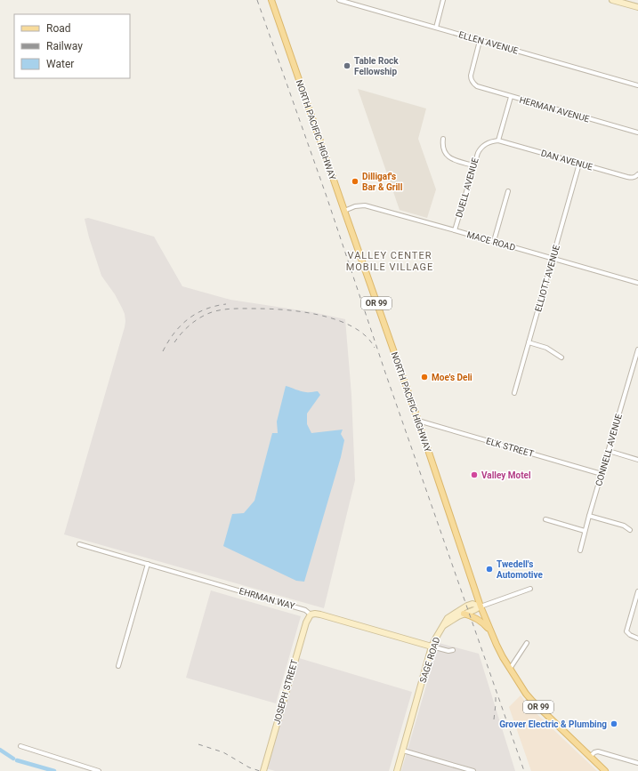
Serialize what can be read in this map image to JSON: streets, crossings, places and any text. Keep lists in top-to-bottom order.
{
  "streets": {
    "main road": ["NORTH PACIFIC HIGHWAY", "OR 99"],
    "street": [
      "ELLEN AVENUE",
      "HERMAN AVENUE",
      "DAN AVENUE",
      "DUELL AVENUE",
      "MACE ROAD",
      "ELLIOTT AVENUE",
      "ELK STREET",
      "CONNELL AVENUE",
      "EHRMAN WAY",
      "SAGE ROAD",
      "JOSEPH STREET"
    ]
  },
  "crossings": [
    ["ELLEN AVENUE", "HERMAN AVENUE"],
    ["NORTH PACIFIC HIGHWAY", "MACE ROAD"],
    ["NORTH PACIFIC HIGHWAY", "ELK STREET"],
    ["NORTH PACIFIC HIGHWAY", "SAGE ROAD"],
    ["DAN AVENUE", "DUELL AVENUE"],
    ["DAN AVENUE", "ELLIOTT AVENUE"],
    ["DUELL AVENUE", "MACE ROAD"],
    ["MACE ROAD", "ELLIOTT AVENUE"],
    ["ELK STREET", "CONNELL AVENUE"],
    ["EHRMAN WAY", "SAGE ROAD"],
    ["EHRMAN WAY", "JOSEPH STREET"]
  ],
  "districts": ["VALLEY CENTER MOBILE VILLAGE"],
  "places": [
    "Table Rock Fellowship",
    "Dilligaf's Bar & Grill",
    "Moe's Deli",
    "Valley Motel",
    "Twedell's Automotive",
    "Grover Electric & Plumbing"
  ],
  "legend": ["Road", "Railway", "Water"]
}
